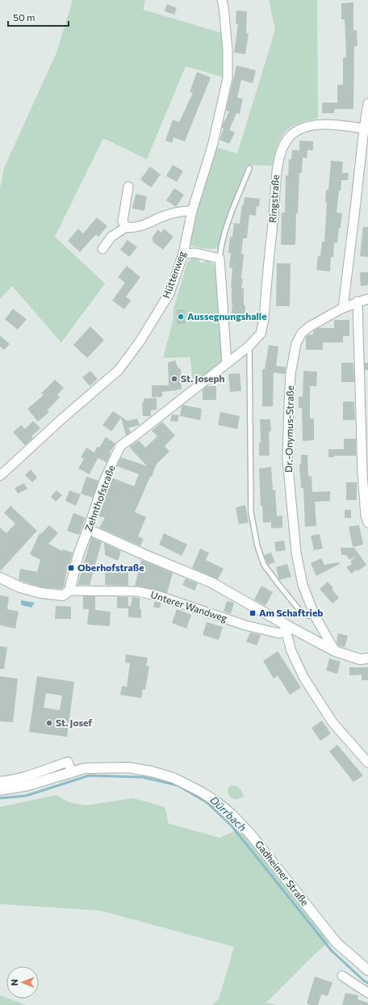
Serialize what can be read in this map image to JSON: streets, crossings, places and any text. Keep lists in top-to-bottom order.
{
  "streets": {
    "street": [
      "Ringstraße",
      "Hüttenweg",
      "Dr.-Onymus-Straße",
      "Zehnthofstraße",
      "Unterer Wandweg",
      "Gadheimer Straße"
    ]
  },
  "crossings": [
    ["Ringstraße", "Zehnthofstraße"],
    ["Zehnthofstraße", "Unterer Wandweg"]
  ],
  "water": ["Dürrbach"],
  "places": {
    "other": ["Aussegnungshalle", "St. Joseph", "St. Josef"],
    "transit": ["Oberhofstraße", "Am Schaftrieb"]
  },
  "scale_bar": "50 m",
  "north": "left"
}
